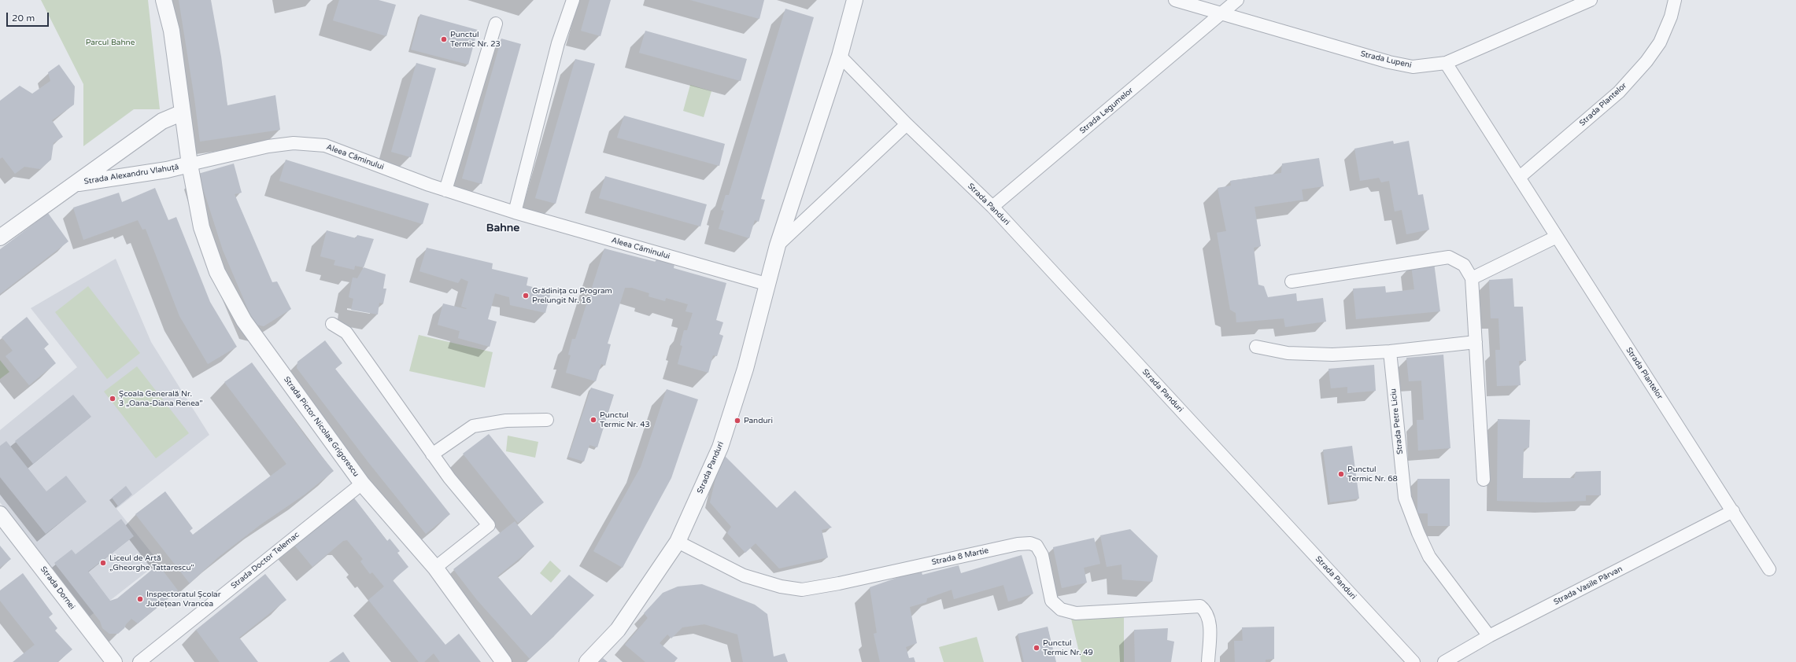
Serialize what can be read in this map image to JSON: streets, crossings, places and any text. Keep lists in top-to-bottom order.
{
  "streets": {
    "street": [
      "Strada Lupeni",
      "Strada Plantelor",
      "Strada Legumelor",
      "Aleea Căminului",
      "Strada Alexandru Vlahuță",
      "Strada Panduri",
      "Strada Petre Liciu",
      "Strada Pictor Nicolae Grigorescu",
      "Strada 8 Martie",
      "Strada Doctor Telemac",
      "Strada Vasile Pârvan",
      "Strada Dornei"
    ]
  },
  "crossings": [
    ["Strada Lupeni", "Strada Plantelor"],
    ["Strada Lupeni", "Strada Legumelor"],
    ["Strada Plantelor", "Strada Vasile Pârvan"],
    ["Strada Legumelor", "Strada Panduri"],
    ["Aleea Căminului", "Strada Alexandru Vlahuță"],
    ["Aleea Căminului", "Strada Panduri"],
    ["Aleea Căminului", "Strada Pictor Nicolae Grigorescu"],
    ["Strada Alexandru Vlahuță", "Strada Pictor Nicolae Grigorescu"],
    ["Strada Panduri", "Strada 8 Martie"],
    ["Strada Petre Liciu", "Strada Vasile Pârvan"],
    ["Strada Pictor Nicolae Grigorescu", "Strada Doctor Telemac"]
  ],
  "districts": ["Bahne"],
  "parks": ["Parcul Bahne"],
  "places": [
    "Punctul Termic Nr. 23",
    "Grădinița cu Program Prelungit Nr. 16",
    "Școala Generală Nr. 3 „Oana-Diana Renea\"",
    "Punctul Termic Nr. 43",
    "Panduri",
    "Punctul Termic Nr. 68",
    "Liceul de Artă „Gheorghe Tattarescu\"",
    "Inspectoratul Școlar Județean Vrancea",
    "Punctul Termic Nr. 49"
  ],
  "scale_bar": "20 m"
}
